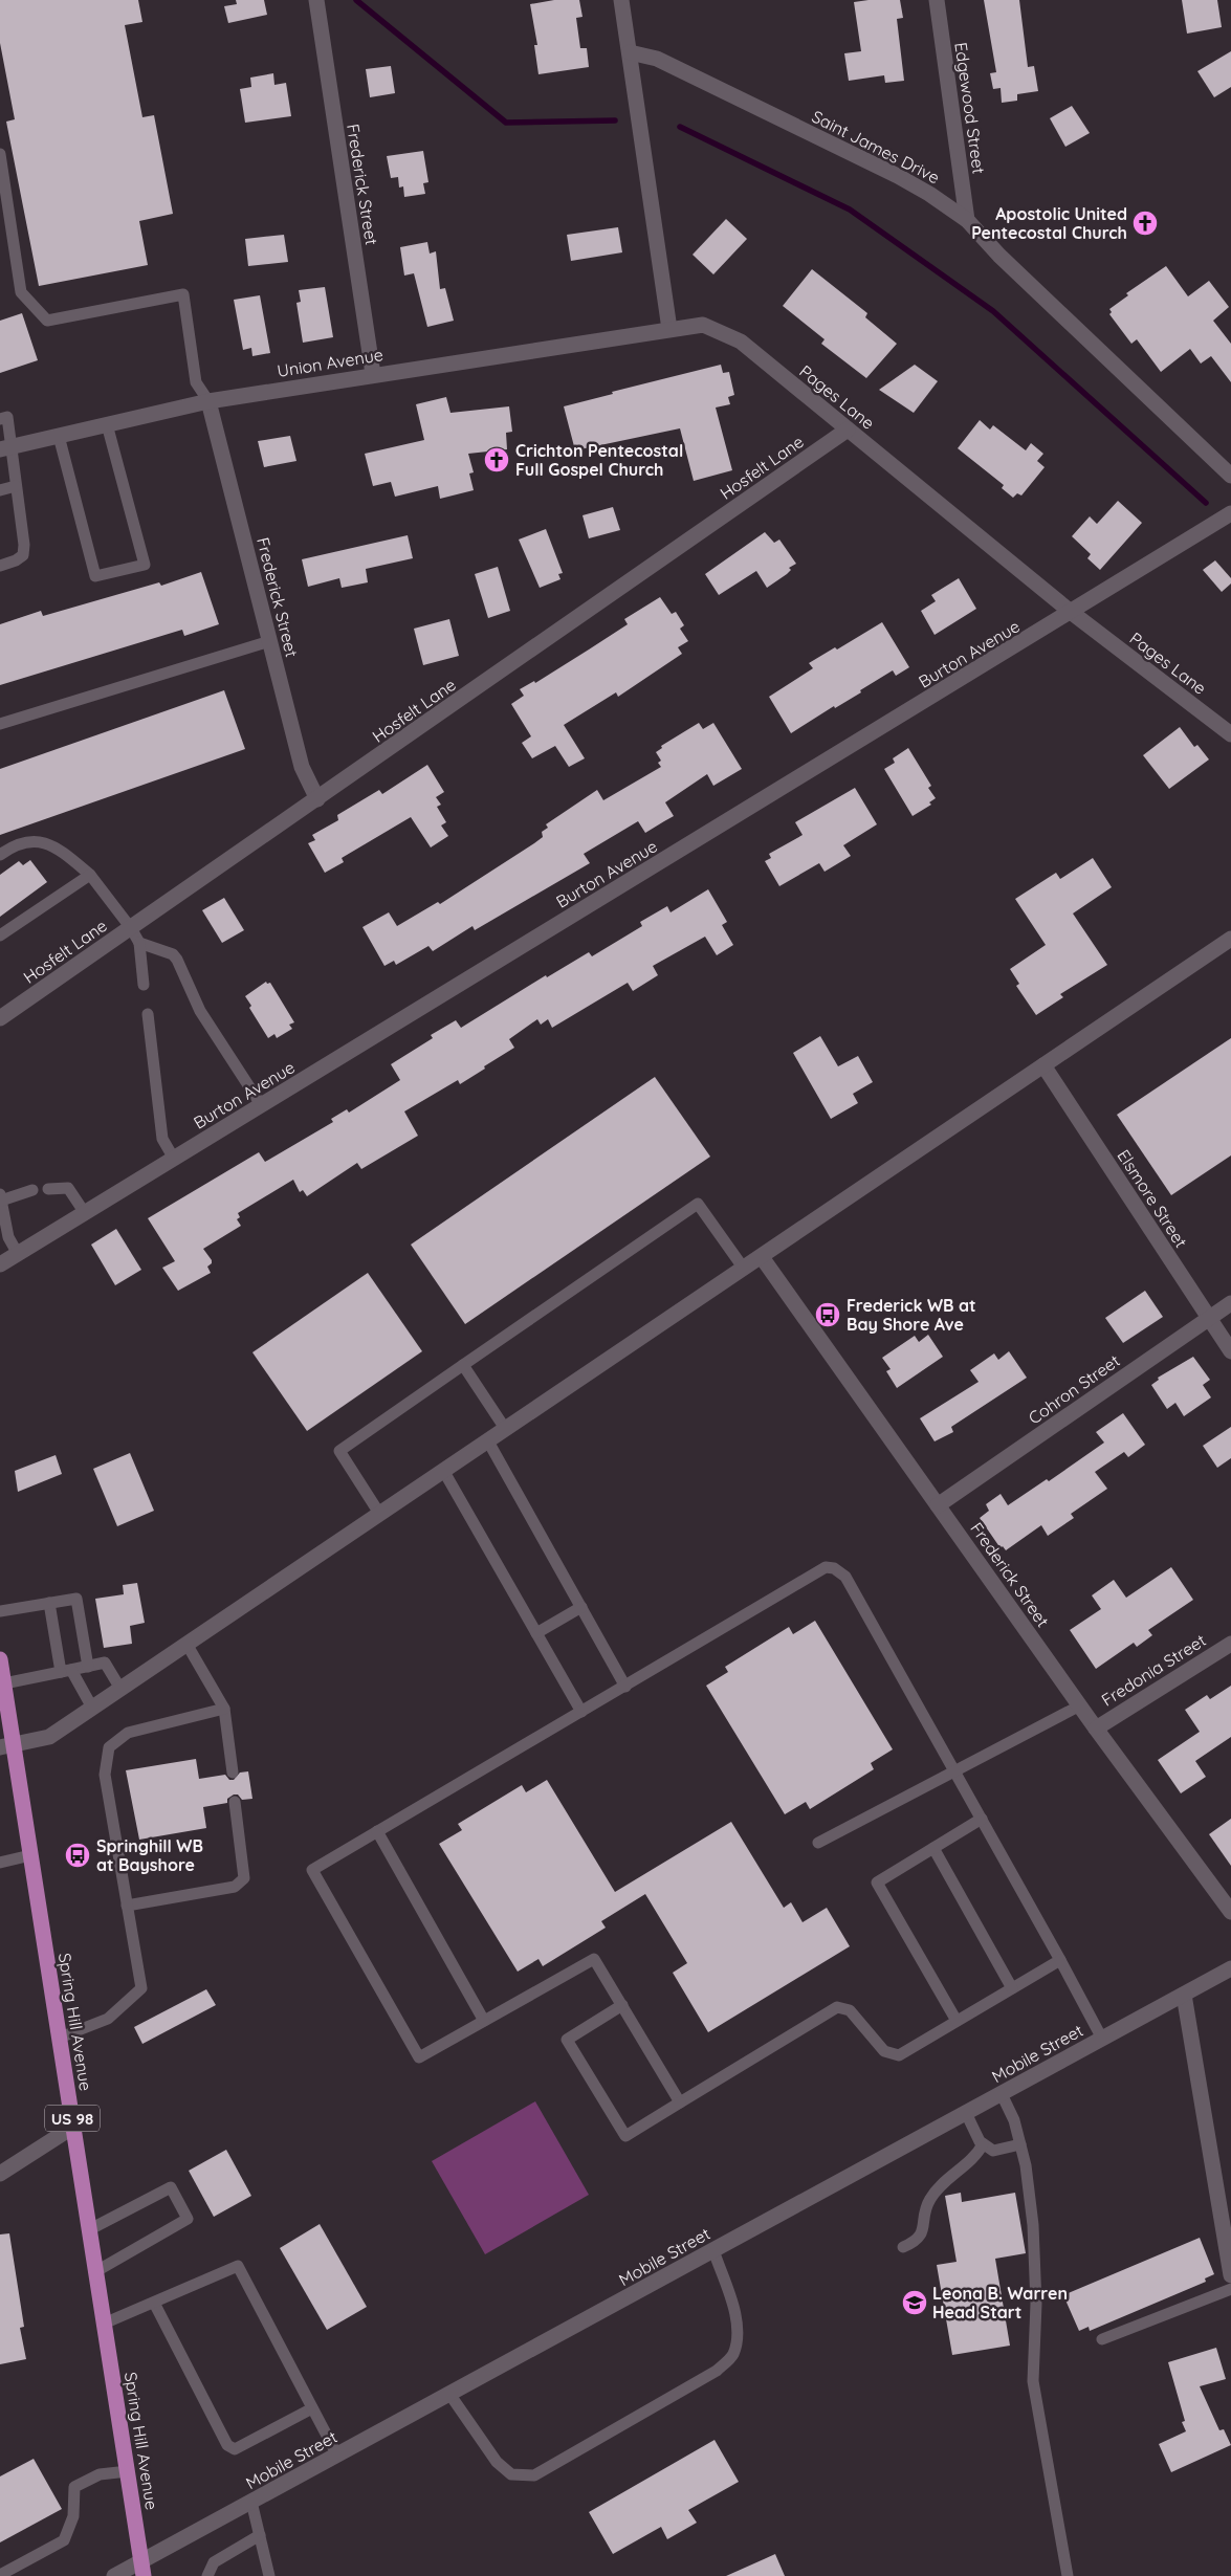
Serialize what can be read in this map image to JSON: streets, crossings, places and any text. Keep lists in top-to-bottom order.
{
  "streets": {
    "main road": ["Spring Hill Avenue", "US 98"],
    "street": [
      "Edgewood Street",
      "Saint James Drive",
      "Frederick Street",
      "Union Avenue",
      "Pages Lane",
      "Hosfelt Lane",
      "Burton Avenue",
      "Elsmore Street",
      "Cohron Street",
      "Fredonia Street",
      "Mobile Street"
    ]
  },
  "crossings": [
    ["Edgewood Street", "Saint James Drive"],
    ["Frederick Street", "Union Avenue"],
    ["Frederick Street", "Hosfelt Lane"],
    ["Frederick Street", "Cohron Street"],
    ["Frederick Street", "Fredonia Street"],
    ["Union Avenue", "Pages Lane"],
    ["Pages Lane", "Hosfelt Lane"],
    ["Pages Lane", "Burton Avenue"],
    ["Elsmore Street", "Cohron Street"],
    ["Spring Hill Avenue", "Mobile Street"]
  ],
  "places": {
    "church": ["Apostolic United Pentecostal Church", "Crichton Pentecostal Full Gospel Church"],
    "bus stop": ["Frederick WB at Bay Shore Ave", "Springhill WB at Bayshore"],
    "school or university": ["Leona B. Warren Head Start"]
  }
}
